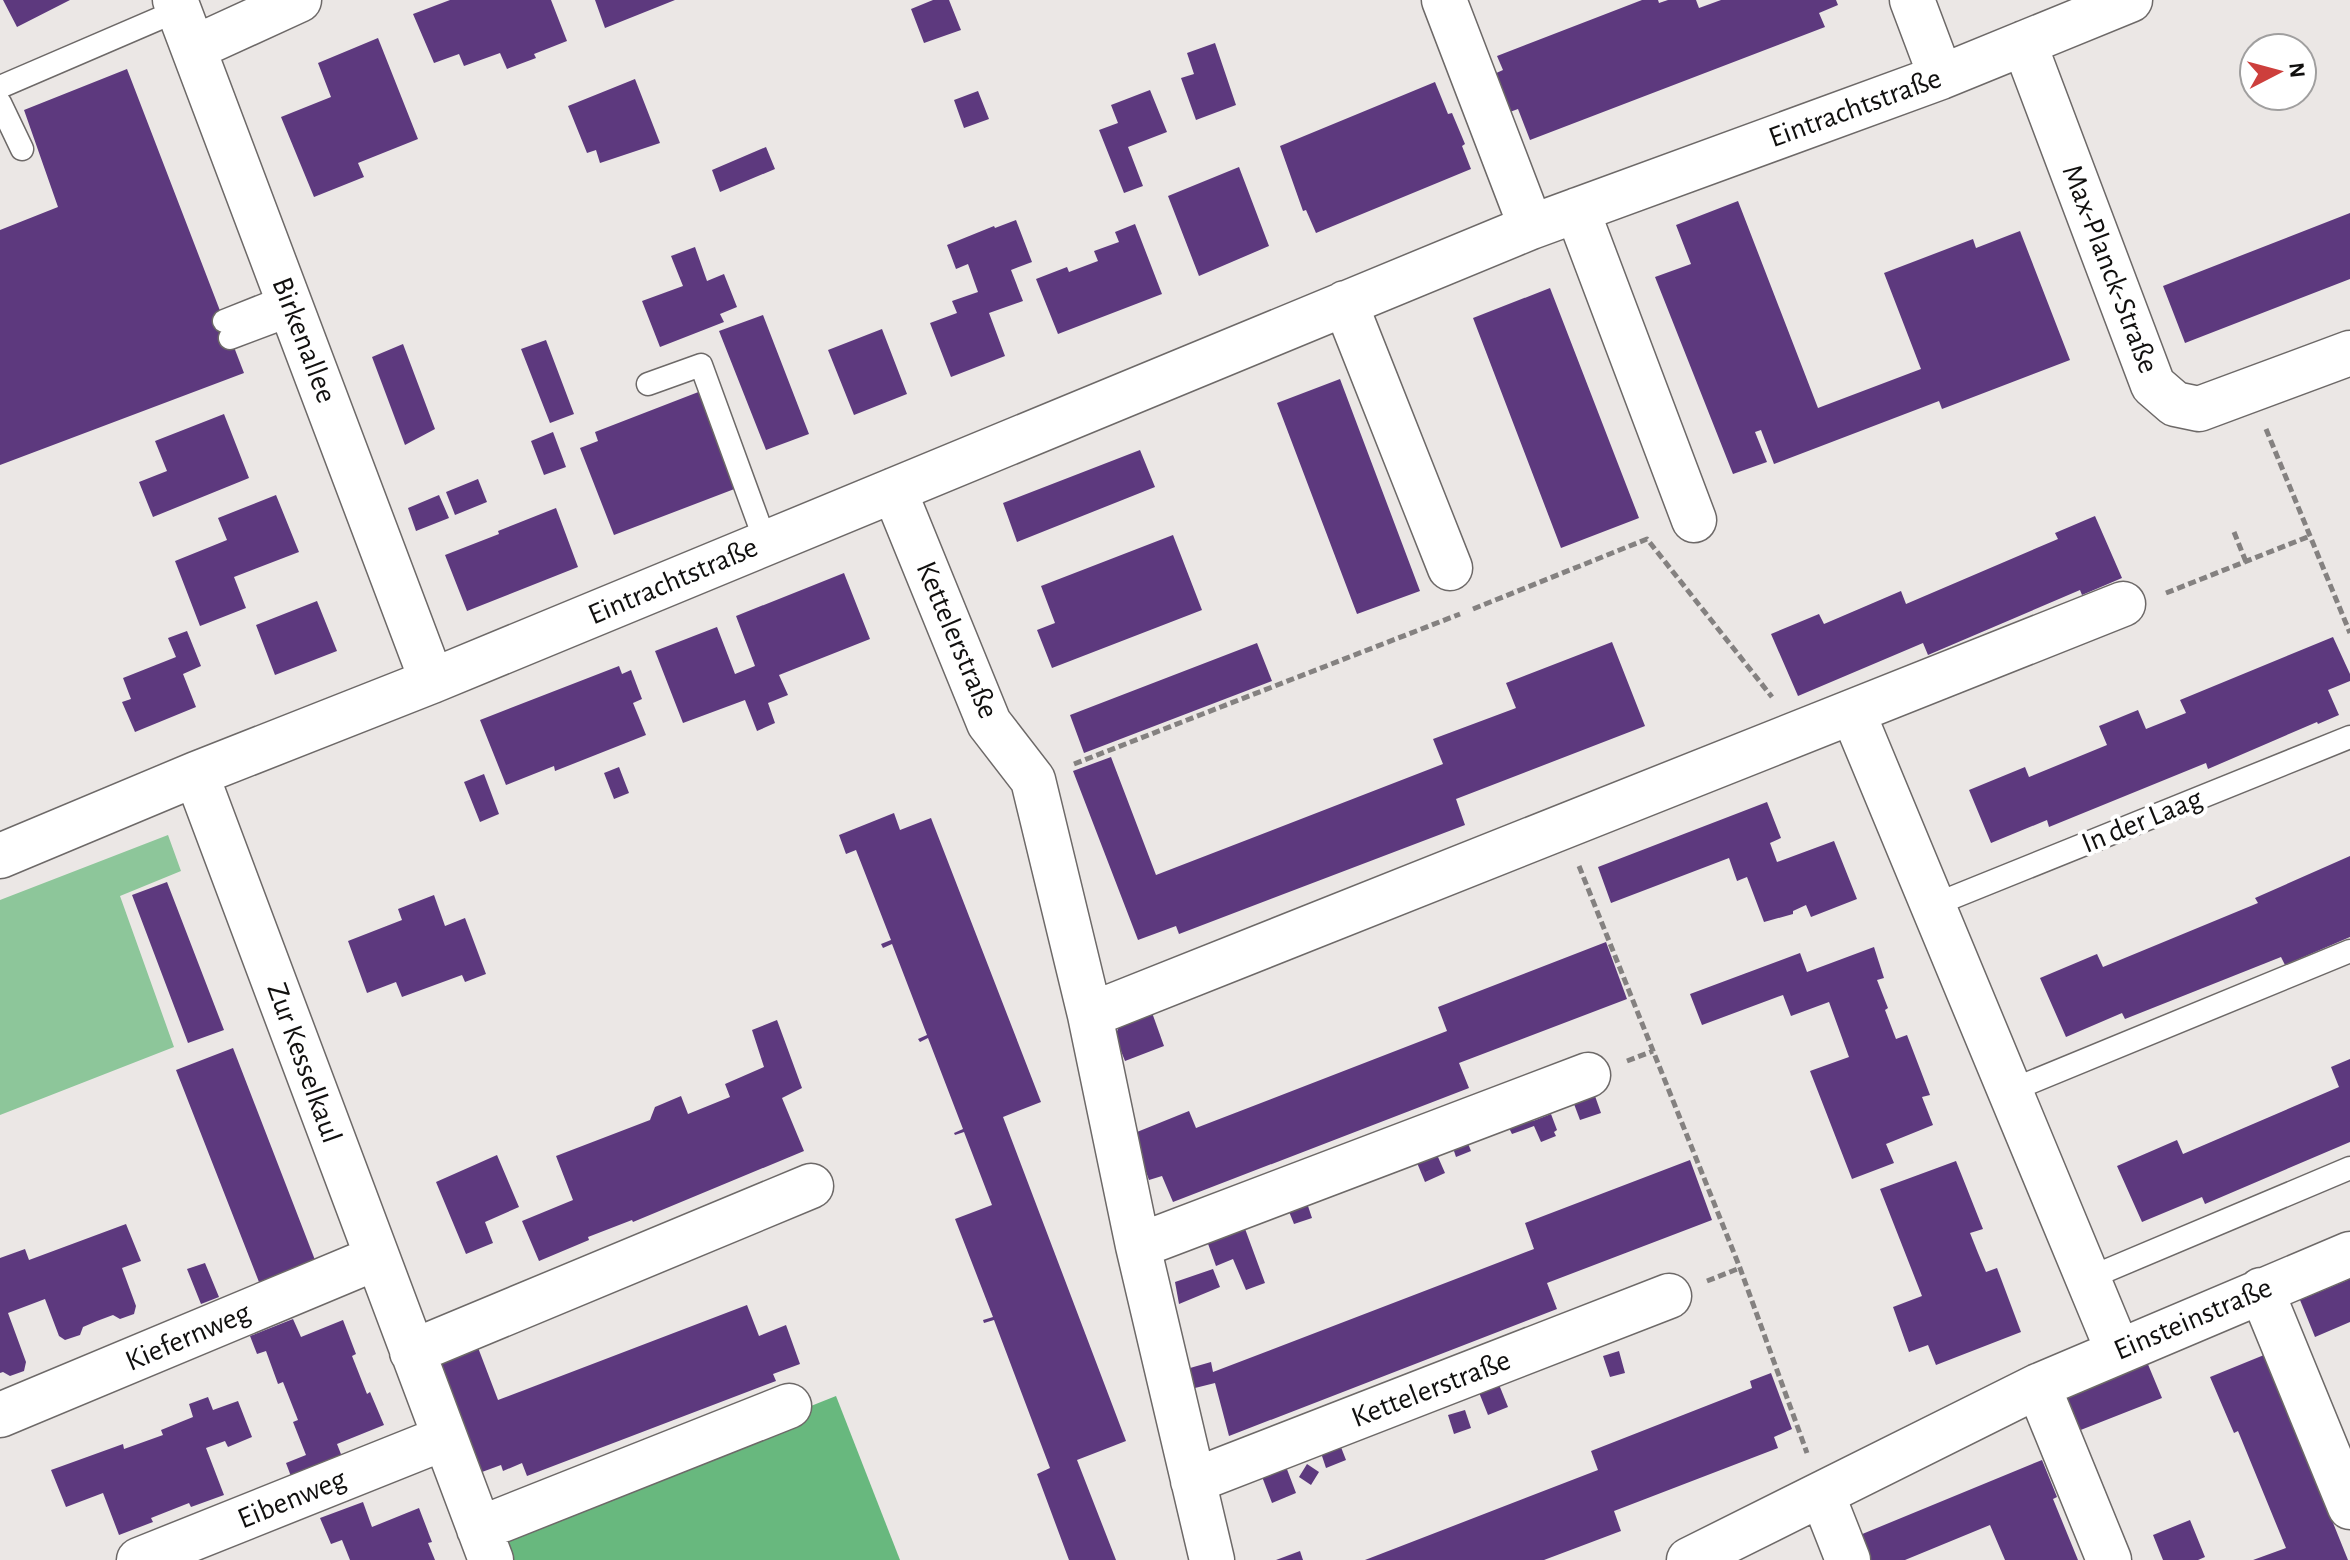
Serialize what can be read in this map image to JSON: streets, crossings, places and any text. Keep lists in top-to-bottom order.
{
  "streets": {
    "street": [
      "Eintrachtstraße",
      "Max-Planck-Straße",
      "Birkenallee",
      "Kettelerstraße",
      "Zur Kesselkaul",
      "Einsteinstraße",
      "Kiefernweg",
      "Eibenweg"
    ],
    "lane": ["In der Laag"]
  },
  "crossings": [
    ["Eintrachtstraße", "Max-Planck-Straße"],
    ["Eintrachtstraße", "Birkenallee"],
    ["Eintrachtstraße", "Kettelerstraße"],
    ["Eintrachtstraße", "Zur Kesselkaul"],
    ["Zur Kesselkaul", "Kiefernweg"],
    ["Zur Kesselkaul", "Eibenweg"]
  ],
  "north": "right"
}
